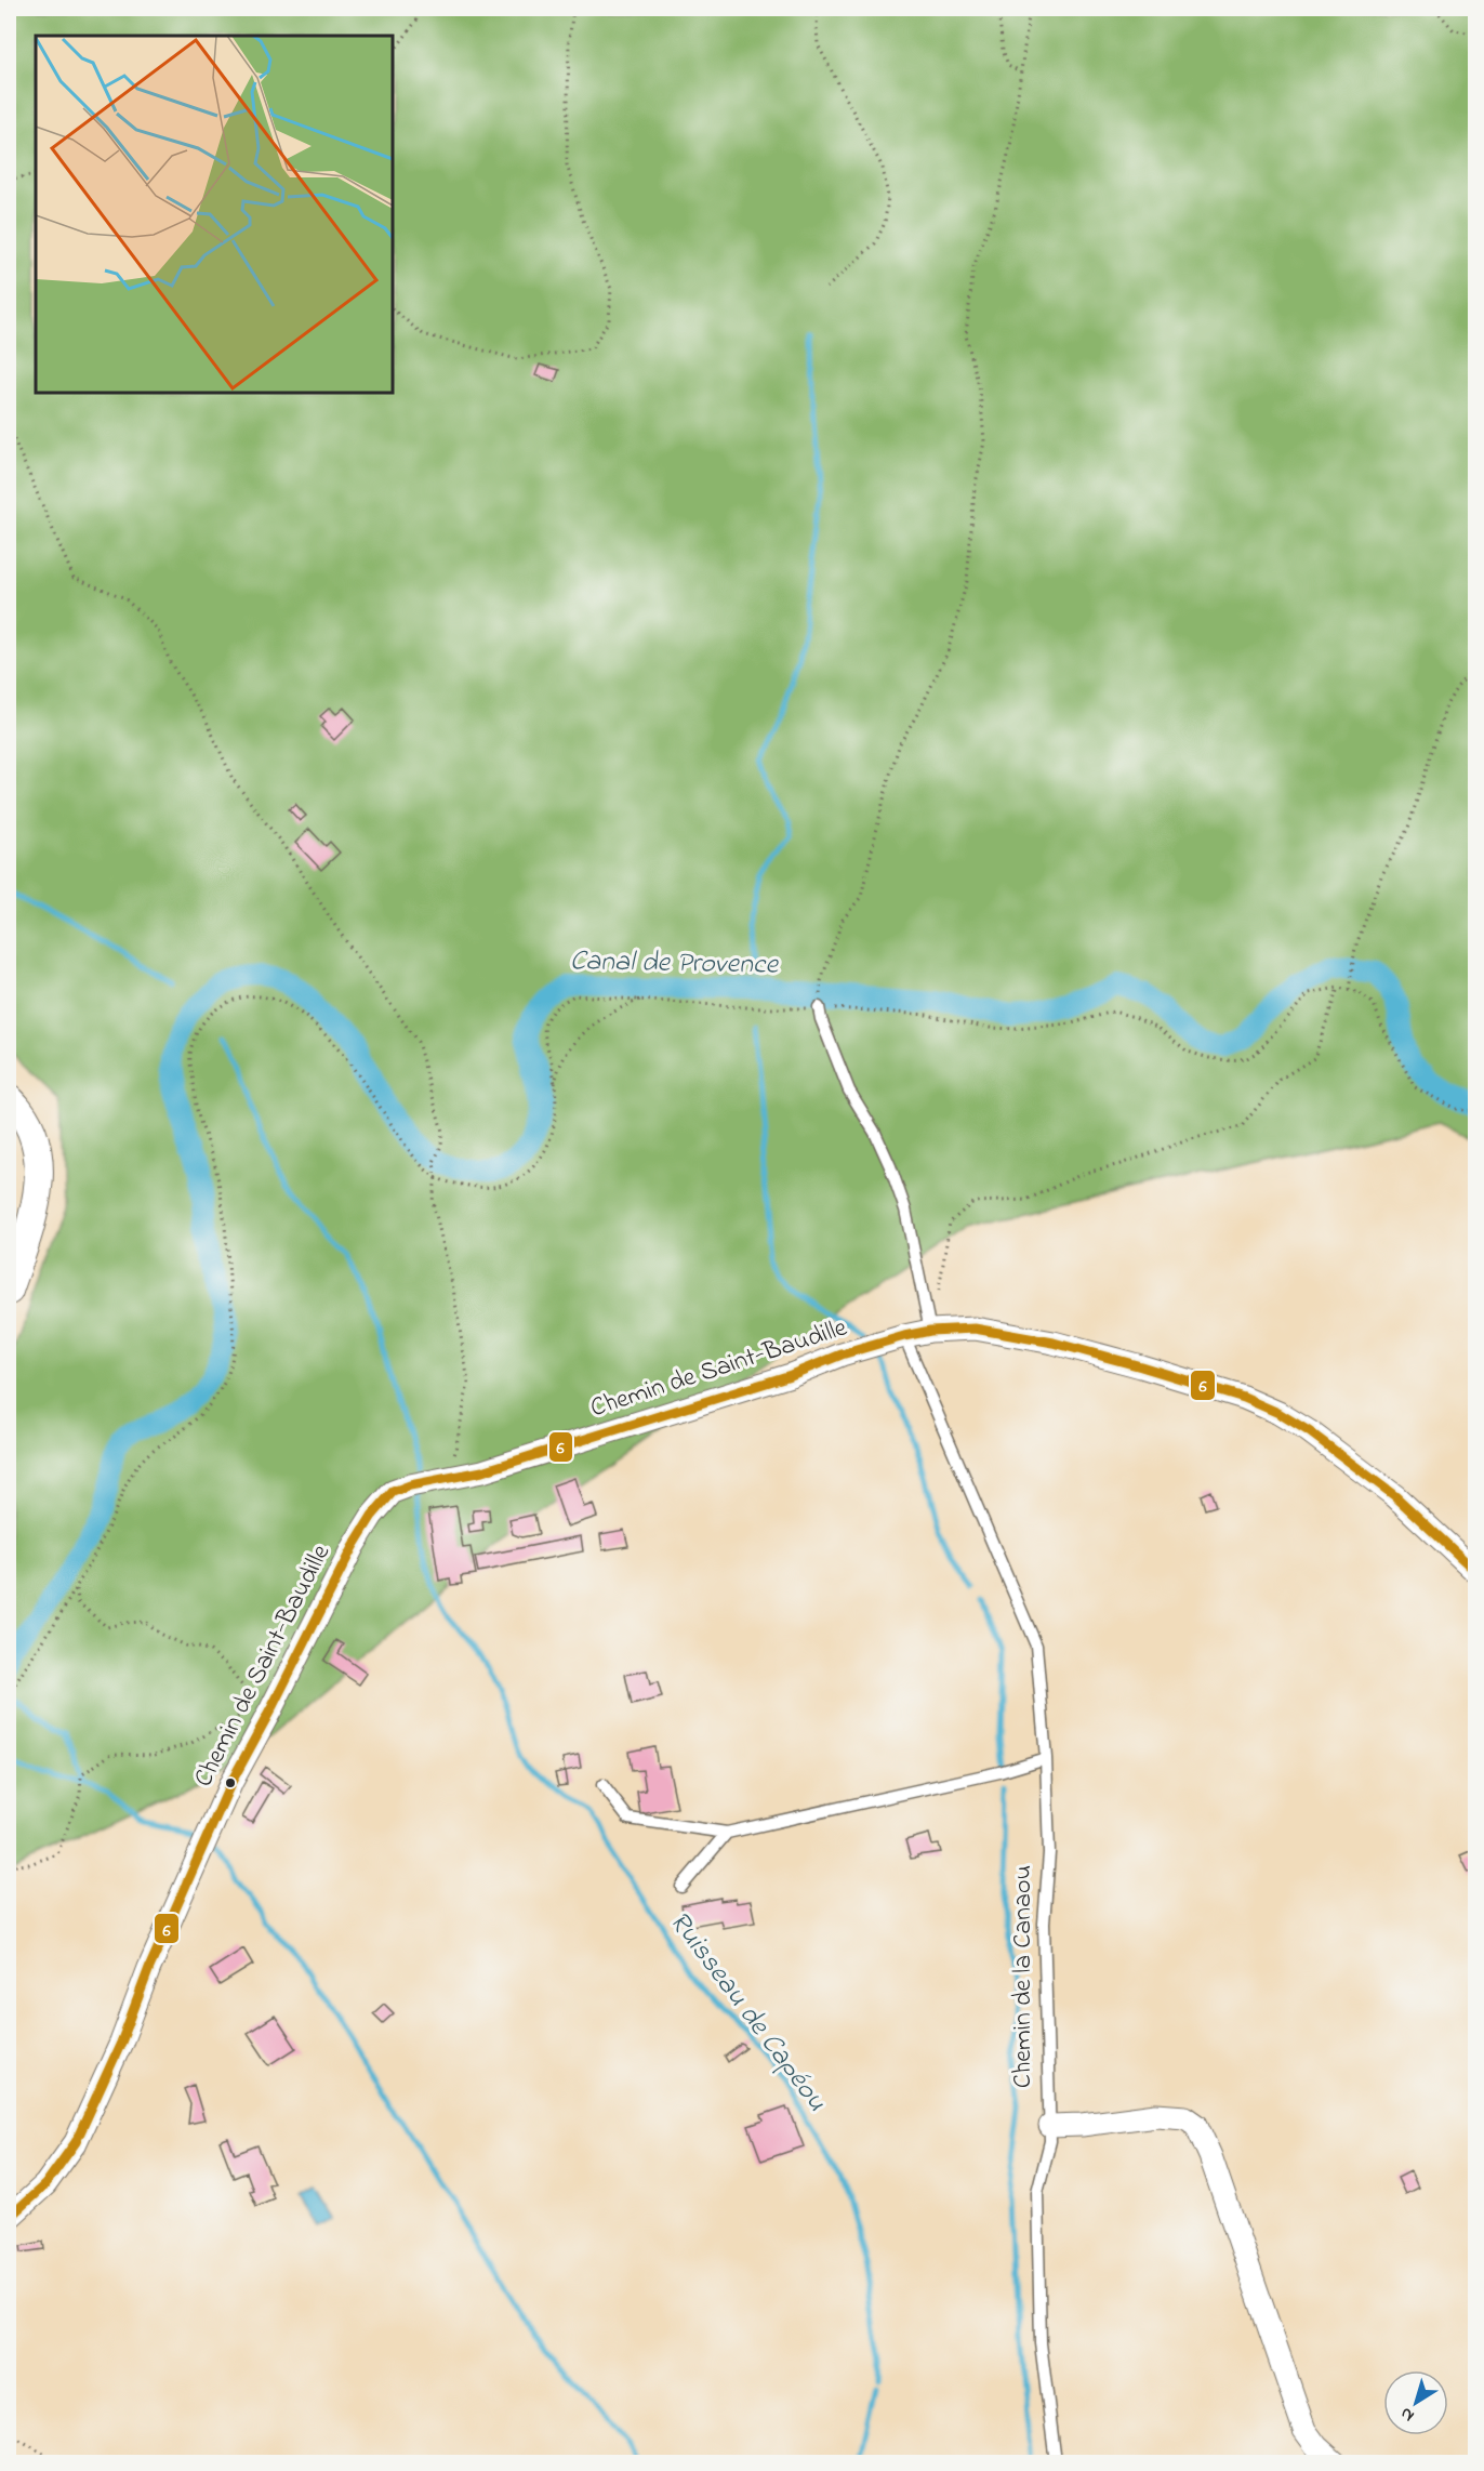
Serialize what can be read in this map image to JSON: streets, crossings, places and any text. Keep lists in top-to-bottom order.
{
  "streets": {
    "street": ["Chemin de Saint-Baudille"],
    "lane": ["Chemin de la Canaou"]
  },
  "crossings": [
    ["Chemin de Saint-Baudille", "Chemin de la Canaou"]
  ],
  "water": ["Canal de Provence", "Ruisseau de Capéou"],
  "lines": ["transit line 6"],
  "north": "bottom left"
}
